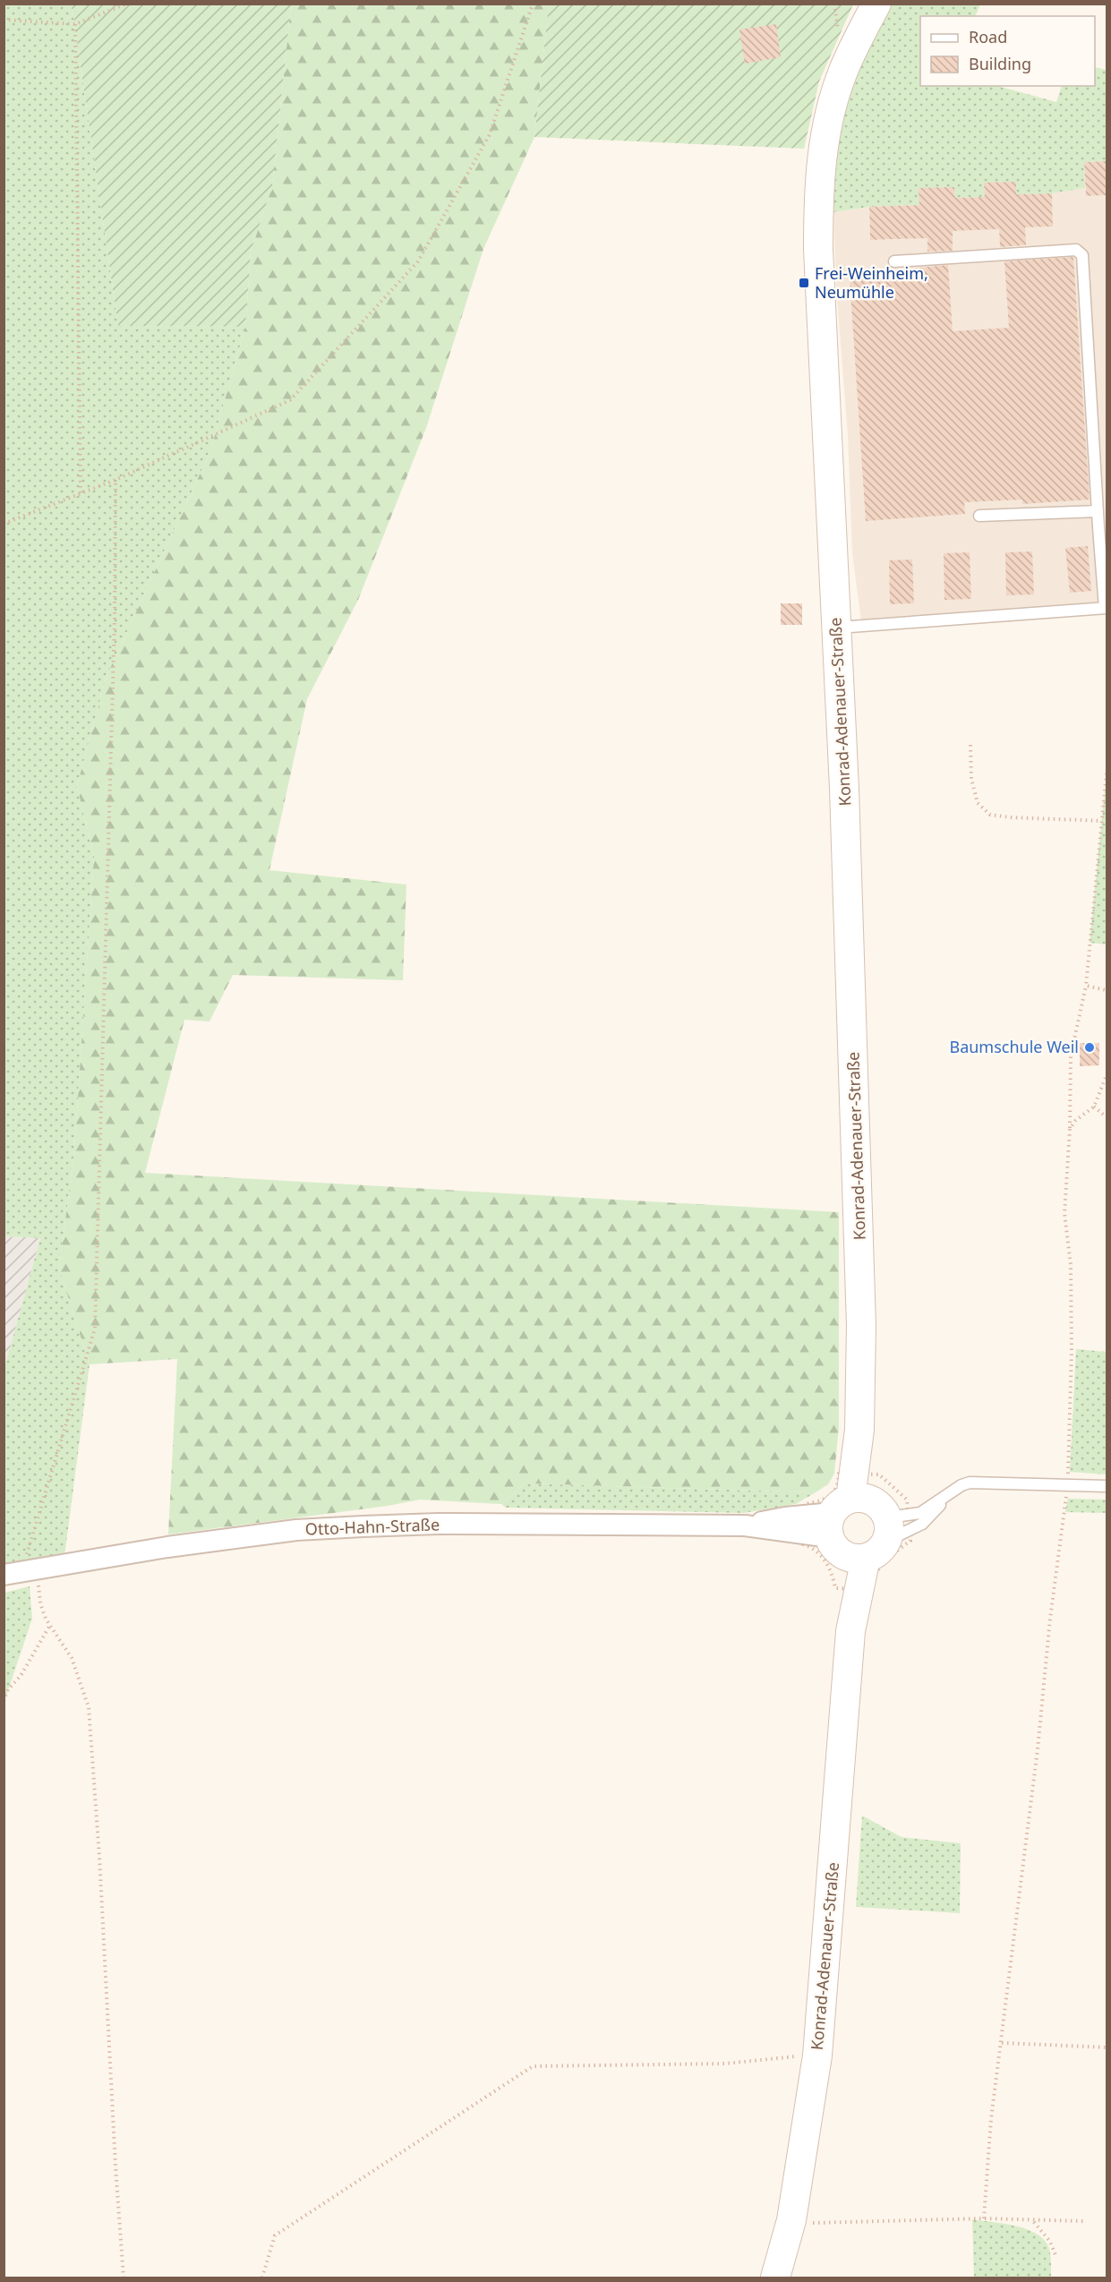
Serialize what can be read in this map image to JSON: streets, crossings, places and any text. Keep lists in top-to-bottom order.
{
  "streets": {
    "main road": ["Konrad-Adenauer-Straße"],
    "street": ["Otto-Hahn-Straße"]
  },
  "crossings": [
    ["Konrad-Adenauer-Straße", "Otto-Hahn-Straße"]
  ],
  "places": {
    "transit": ["Frei-Weinheim, Neumühle"],
    "other": ["Baumschule Weil"]
  },
  "legend": ["Road", "Building"]
}
